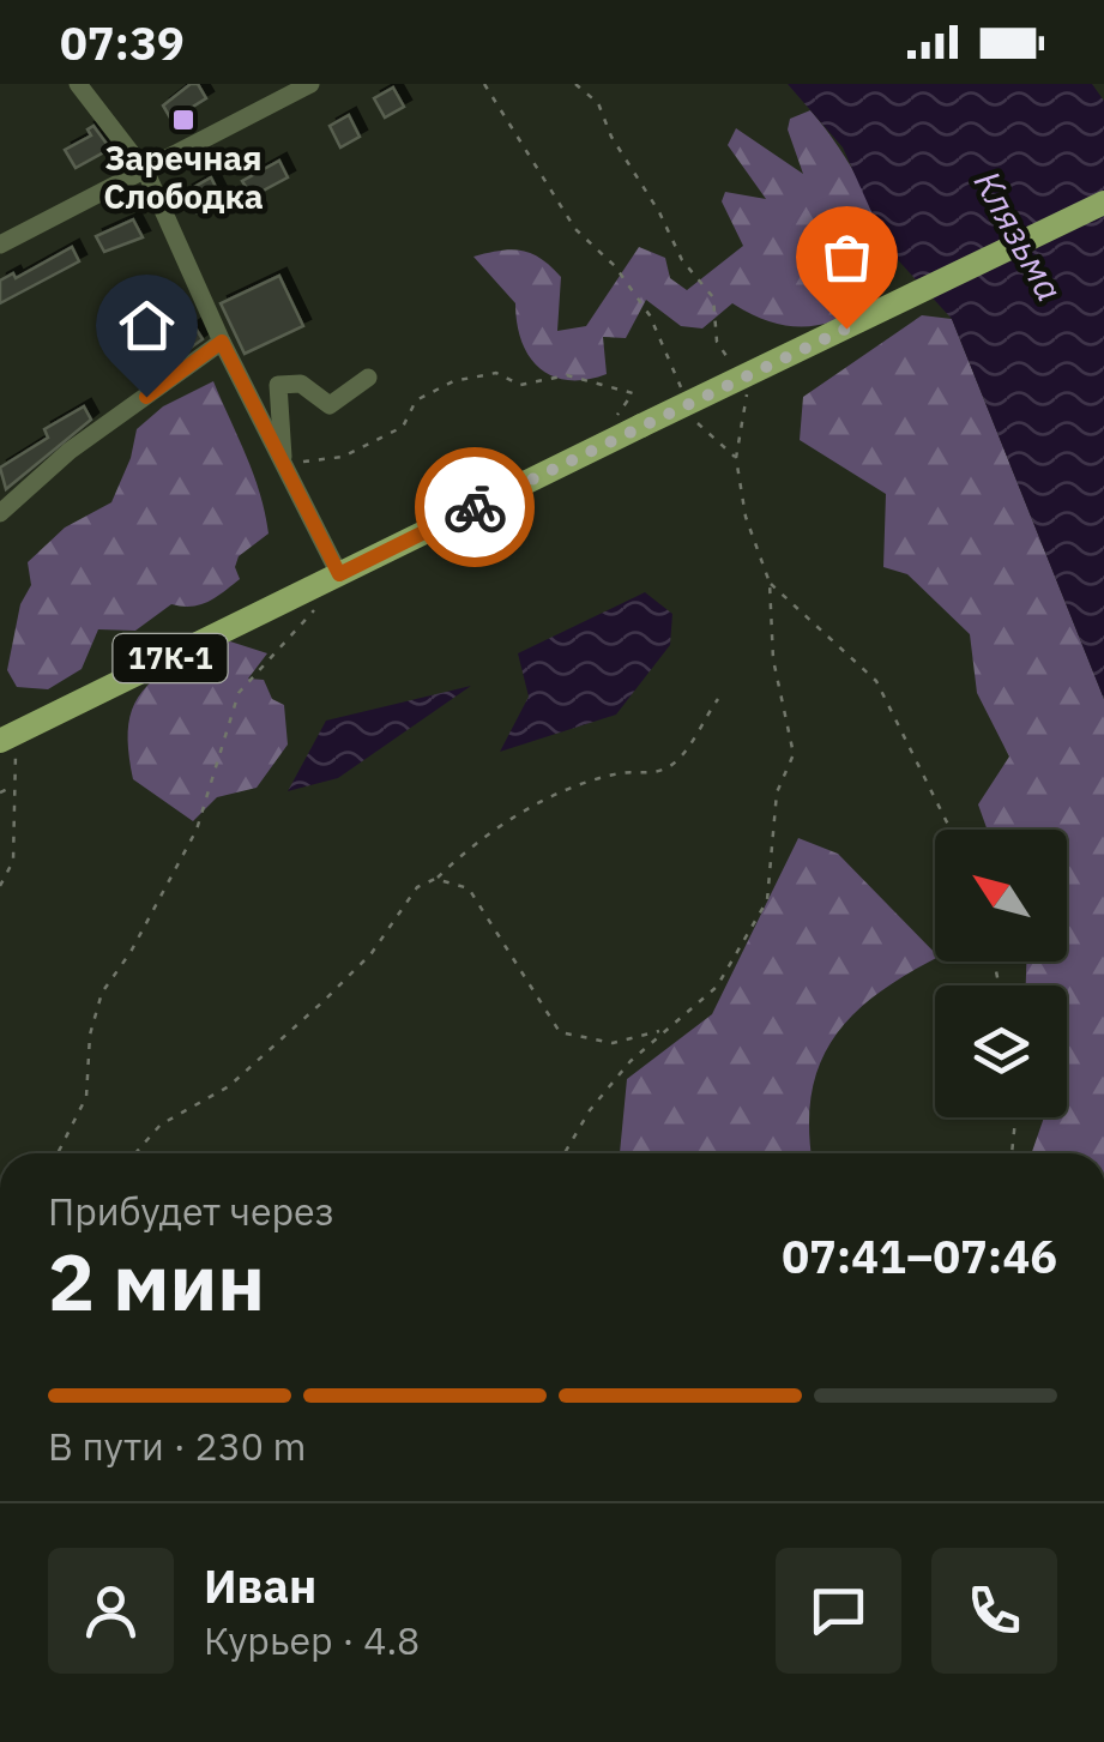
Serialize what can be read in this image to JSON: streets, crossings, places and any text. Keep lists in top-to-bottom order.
{
  "streets": {
    "main road": ["17К-1"]
  },
  "water": ["Клязьма"],
  "places": {
    "transit": ["Заречная Слободка"]
  },
  "north": "top left",
  "page": {
    "status": "07:39",
    "heading": ["2 мин", "Прибудет через", "07:41–07:46"],
    "panel": ["Иван", "Курьер · 4.8"],
    "bar": "В пути · 230 m"
  }
}
